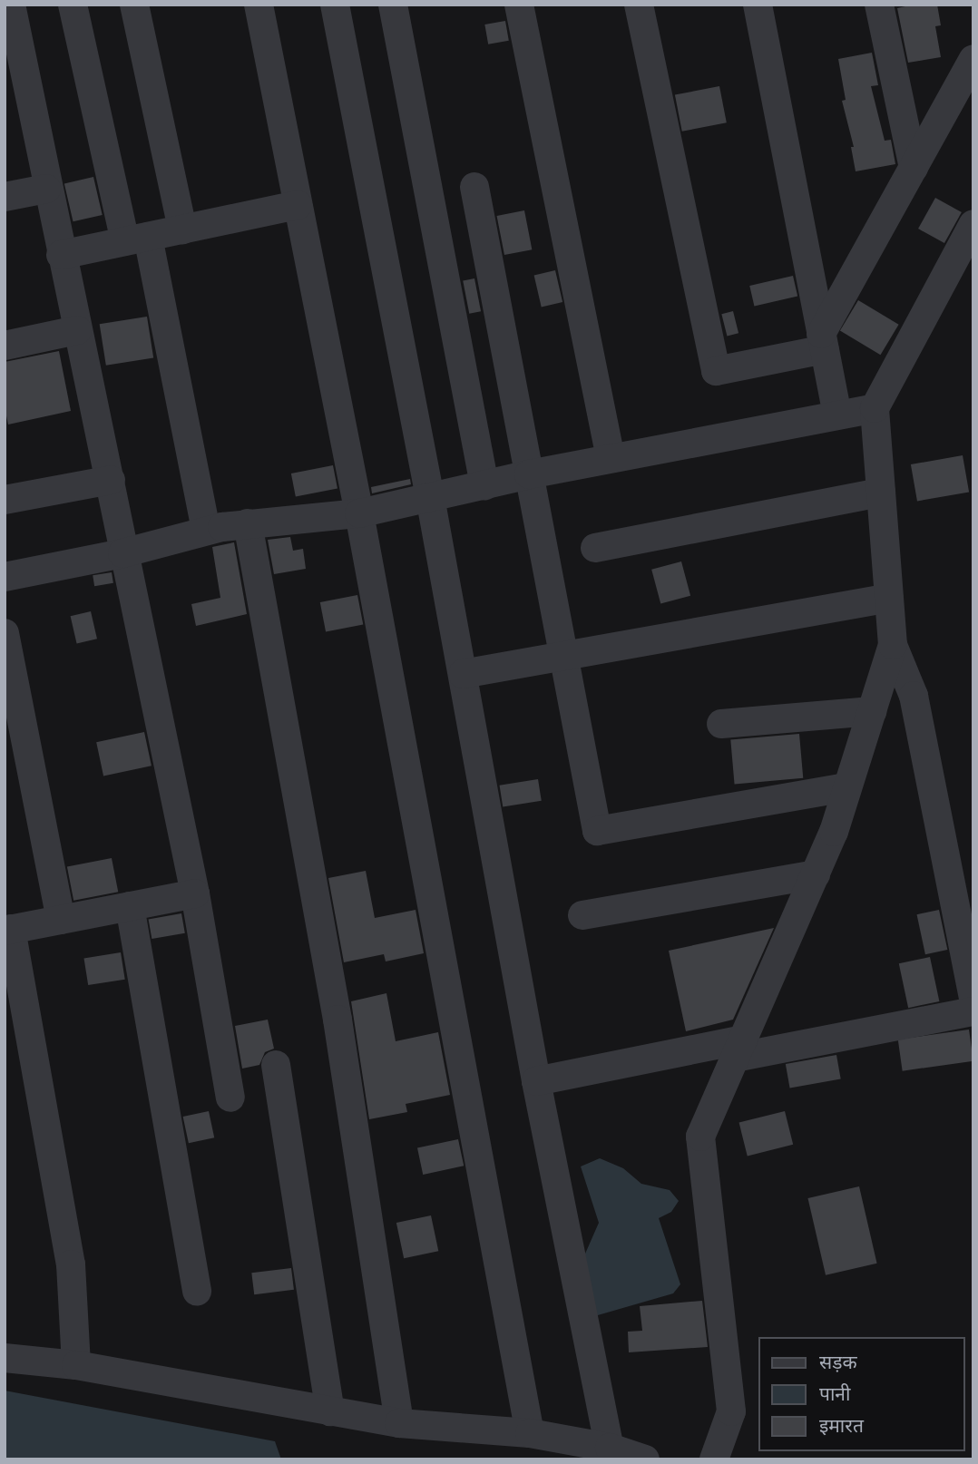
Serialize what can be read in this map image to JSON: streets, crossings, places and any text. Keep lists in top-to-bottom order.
{
  "legend": ["सड़क", "पानी", "इमारत"]
}
